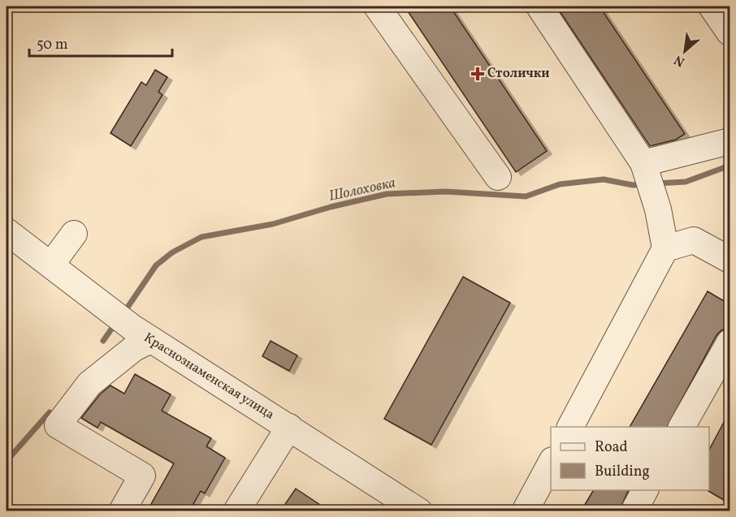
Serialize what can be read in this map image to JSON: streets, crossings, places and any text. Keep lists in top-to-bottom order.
{
  "streets": {
    "street": ["Краснознаменская улица"]
  },
  "water": ["Шолоховка"],
  "places": {
    "health": ["Столички"]
  },
  "legend": ["Road", "Building"],
  "scale_bar": "50 m",
  "north": "bottom left"
}
